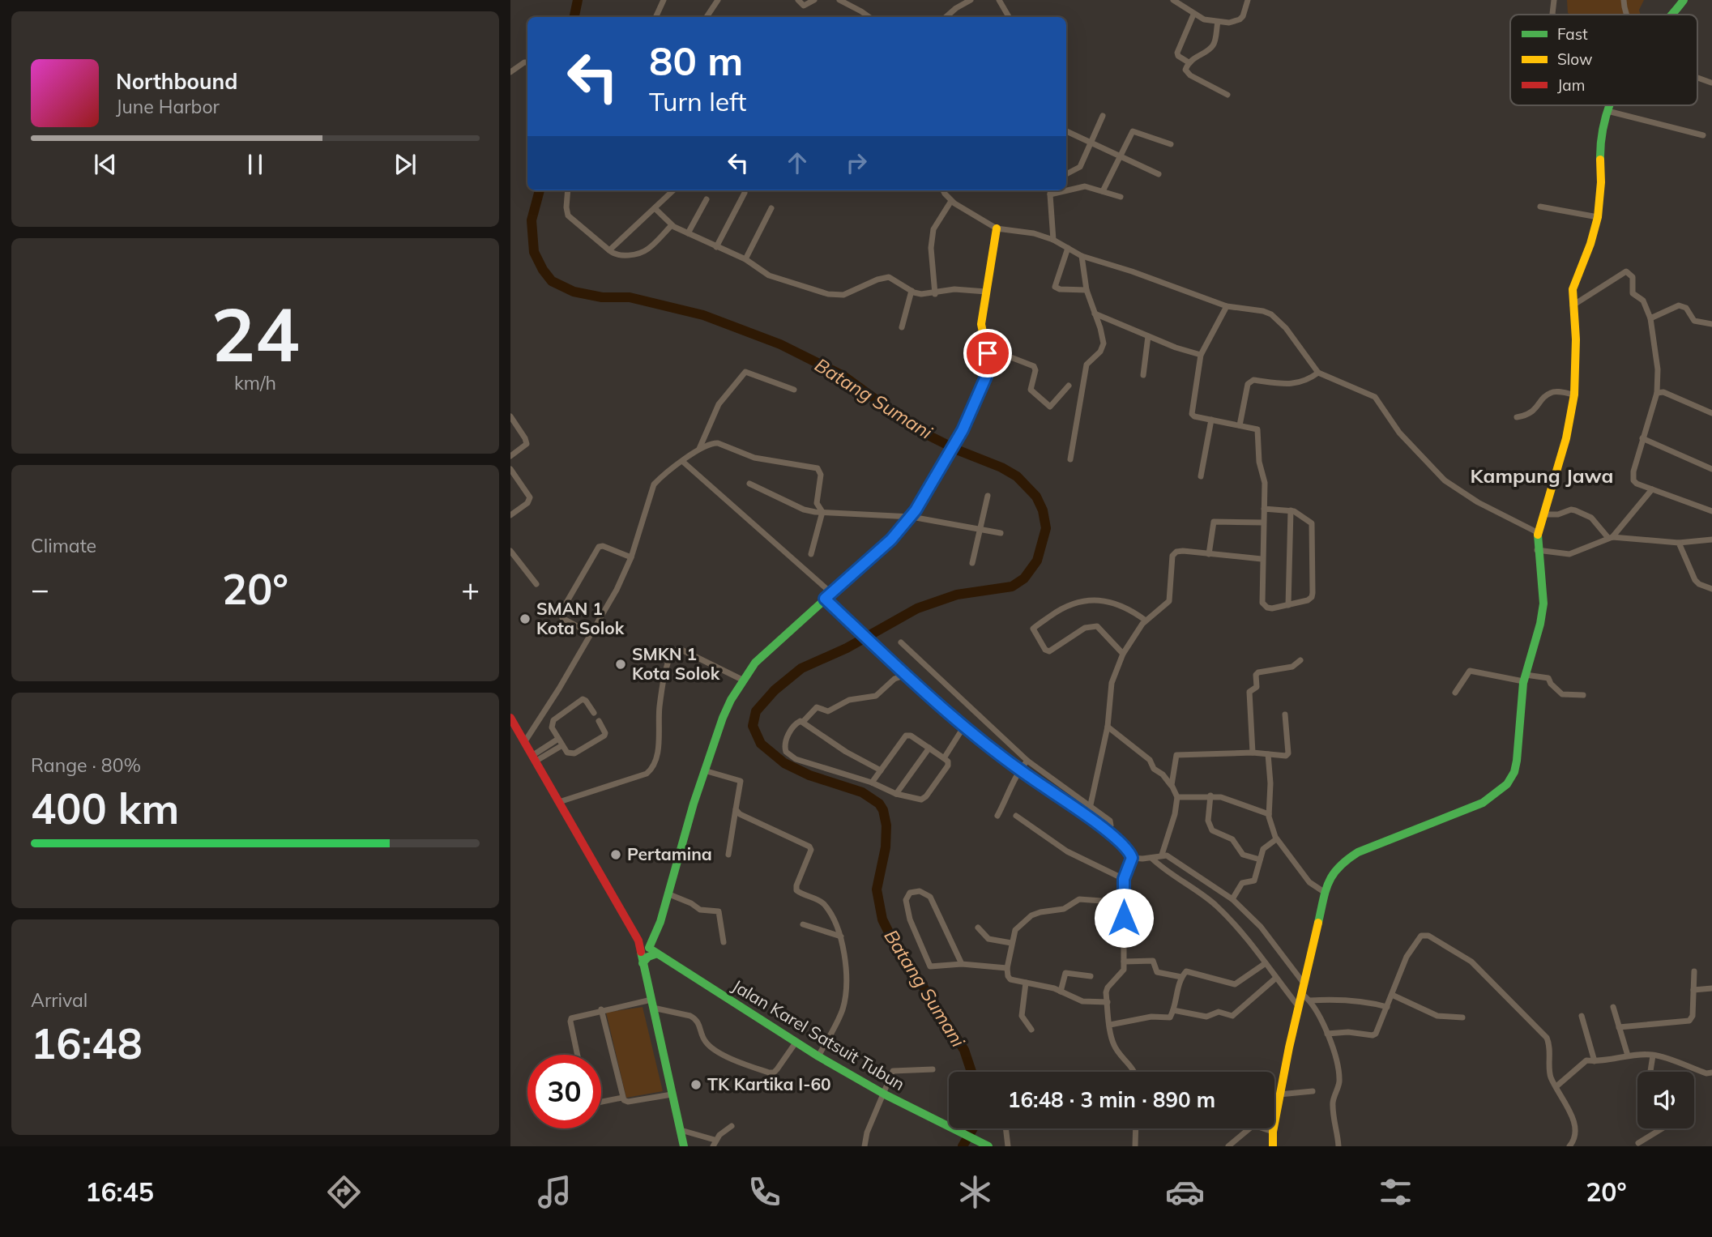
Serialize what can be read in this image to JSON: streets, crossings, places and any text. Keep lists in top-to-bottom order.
{
  "streets": {
    "main road": ["Jalan Karel Satsuit Tubun"]
  },
  "districts": ["Kampung Jawa"],
  "water": ["Batang Sumani"],
  "places": [
    "SMAN 1 Kota Solok",
    "SMKN 1 Kota Solok",
    "Pertamina",
    "TK Kartika I-60"
  ],
  "legend": ["Fast", "Slow", "Jam"],
  "page": {
    "turn": ["80 m", "Turn left"],
    "song": ["Northbound", "June Harbor"],
    "tile": [
      ["24", "km/h"],
      "Climate",
      ["Range · 80%", "400 km"],
      ["Arrival", "16:48"]
    ],
    "heat": ["−", "20°", "+"],
    "limit": "30",
    "trip": "16:48 · 3 min · 890 m",
    "tabs": ["16:45", "20°"]
  }
}
